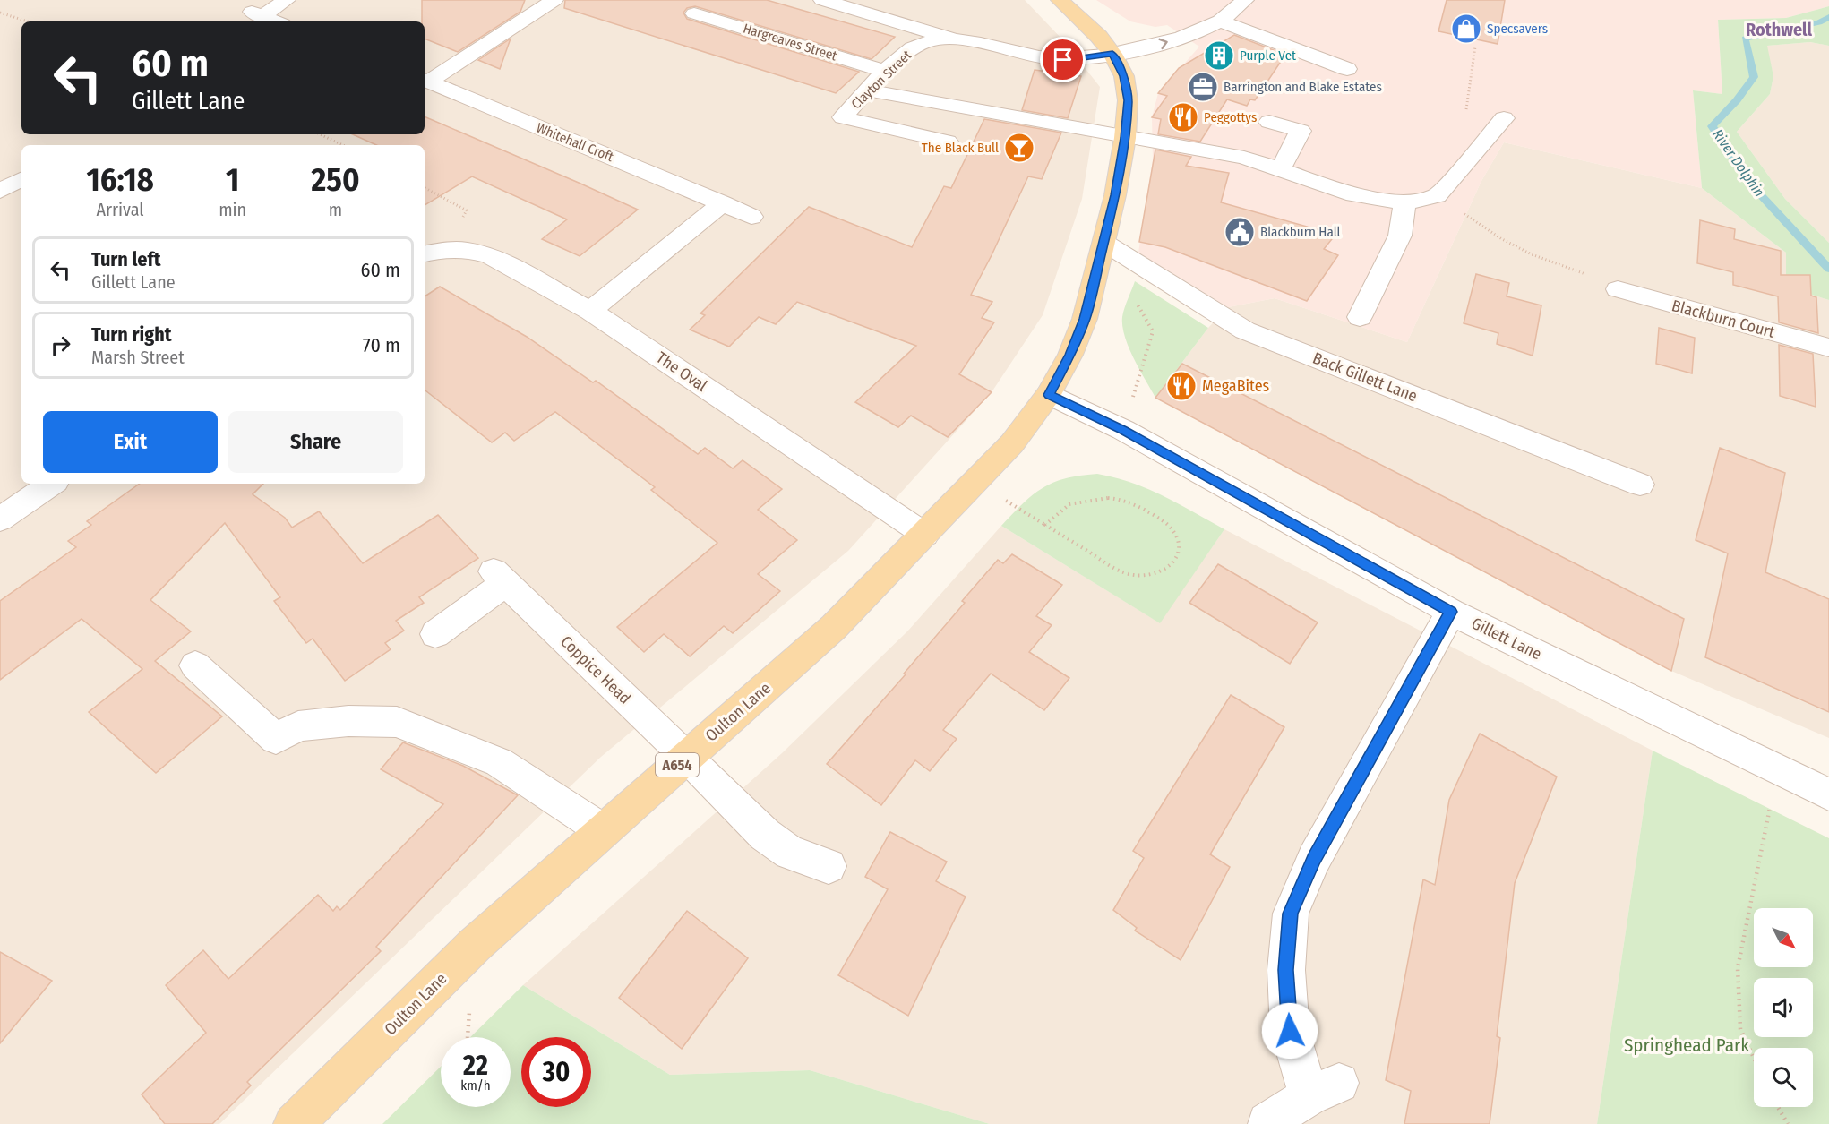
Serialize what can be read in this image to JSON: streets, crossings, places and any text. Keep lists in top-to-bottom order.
{
  "streets": {
    "main road": ["Oulton Lane", "A654"],
    "street": [
      "Hargreaves Street",
      "Clayton Street",
      "Whitehall Croft",
      "Blackburn Court",
      "The Oval",
      "Back Gillett Lane",
      "Gillett Lane",
      "Coppice Head"
    ]
  },
  "crossings": [
    ["Hargreaves Street", "Clayton Street"],
    ["Clayton Street", "A654"],
    ["The Oval", "Oulton Lane"],
    ["Back Gillett Lane", "A654"],
    ["Gillett Lane", "Oulton Lane"],
    ["Gillett Lane", "A654"],
    ["Coppice Head", "Oulton Lane"],
    ["Oulton Lane", "A654"]
  ],
  "districts": ["Rothwell"],
  "water": ["River Dolphin"],
  "parks": ["Springhead Park"],
  "places": {
    "shop": ["Specsavers"],
    "building": ["Purple Vet"],
    "office": ["Barrington and Blake Estates"],
    "restaurant": ["Peggottys", "MegaBites"],
    "bar": ["The Black Bull"],
    "public building": ["Blackburn Hall"]
  },
  "north": "bottom right",
  "page": {
    "turn": ["60 m", "Gillett Lane"],
    "eta": [
      "16:18",
      "Arrival",
      "1",
      "min",
      "250",
      "m"
    ],
    "list": [
      {
        "name": "Turn left",
        "note": "Gillett Lane",
        "value": "60 m"
      },
      {
        "name": "Turn right",
        "note": "Marsh Street",
        "value": "70 m"
      }
    ],
    "buttons": ["Exit", "Share"],
    "speed": "22 km/h",
    "limit": "30"
  }
}
